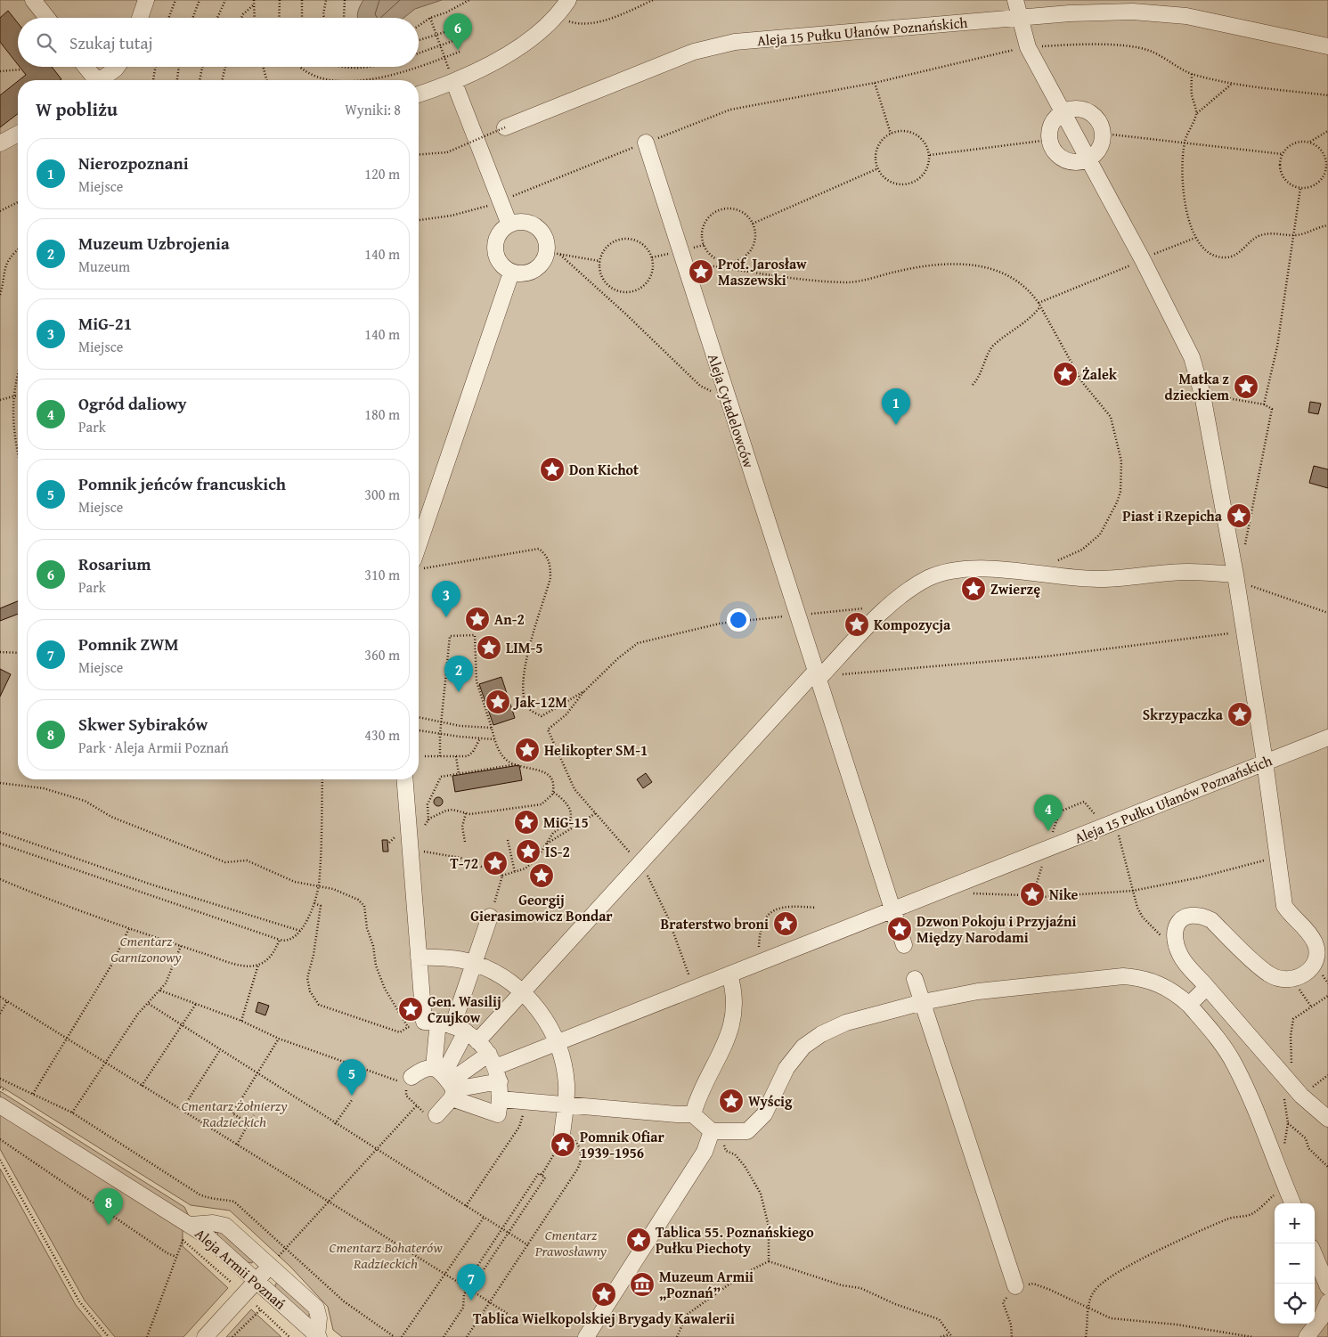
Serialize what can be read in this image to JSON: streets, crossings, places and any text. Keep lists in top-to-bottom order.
{
  "streets": {
    "street": ["Aleja 15 Pułku Ułanów Poznańskich", "Aleja Cytadelowców", "Aleja Armii Poznań"]
  },
  "crossings": [
    ["Aleja 15 Pułku Ułanów Poznańskich", "Aleja Cytadelowców"]
  ],
  "parks": [
    "Cmentarz Garnizonowy",
    "Cmentarz Żołnierzy Radzieckich",
    "Cmentarz Prawosławny",
    "Cmentarz Bohaterów Radzieckich"
  ],
  "places": {
    "place": [
      "Prof. Jarosław Maszewski",
      "Żalek",
      "Matka z dzieckiem",
      "Don Kichot",
      "Piast i Rzepicha",
      "Zwierzę",
      "An-2",
      "Kompozycja",
      "LIM-5",
      "Jak-12M",
      "Skrzypaczka",
      "Helikopter SM-1",
      "MiG-15",
      "IS-2",
      "T-72",
      "Georgij Gierasimowicz Bondar",
      "Nike",
      "Braterstwo broni",
      "Dzwon Pokoju i Przyjaźni Między Narodami",
      "Gen. Wasilij Czujkow",
      "Wyścig",
      "Pomnik Ofiar 1939-1956",
      "Tablica 55. Poznańskiego Pułku Piechoty",
      "Tablica Wielkopolskiej Brygady Kawalerii"
    ],
    "museum": ["Muzeum Armii „Poznań”"]
  },
  "page": {
    "pins": [
      "6",
      "1",
      "3",
      "2",
      "4",
      "5",
      "8",
      "7"
    ],
    "search": "Szukaj tutaj",
    "heading": ["W pobliżu", "Wyniki: 8"],
    "list": [
      {
        "mark": "1",
        "name": "Nierozpoznani",
        "note": "Miejsce",
        "value": "120 m"
      },
      {
        "mark": "2",
        "name": "Muzeum Uzbrojenia",
        "note": "Muzeum",
        "value": "140 m"
      },
      {
        "mark": "3",
        "name": "MiG-21",
        "note": "Miejsce",
        "value": "140 m"
      },
      {
        "mark": "4",
        "name": "Ogród daliowy",
        "note": "Park",
        "value": "180 m"
      },
      {
        "mark": "5",
        "name": "Pomnik jeńców francuskich",
        "note": "Miejsce",
        "value": "300 m"
      },
      {
        "mark": "6",
        "name": "Rosarium",
        "note": "Park",
        "value": "310 m"
      },
      {
        "mark": "7",
        "name": "Pomnik ZWM",
        "note": "Miejsce",
        "value": "360 m"
      },
      {
        "mark": "8",
        "name": "Skwer Sybiraków",
        "note": "Park · Aleja Armii Poznań",
        "value": "430 m"
      }
    ],
    "map_buttons": ["+", "−"]
  }
}
